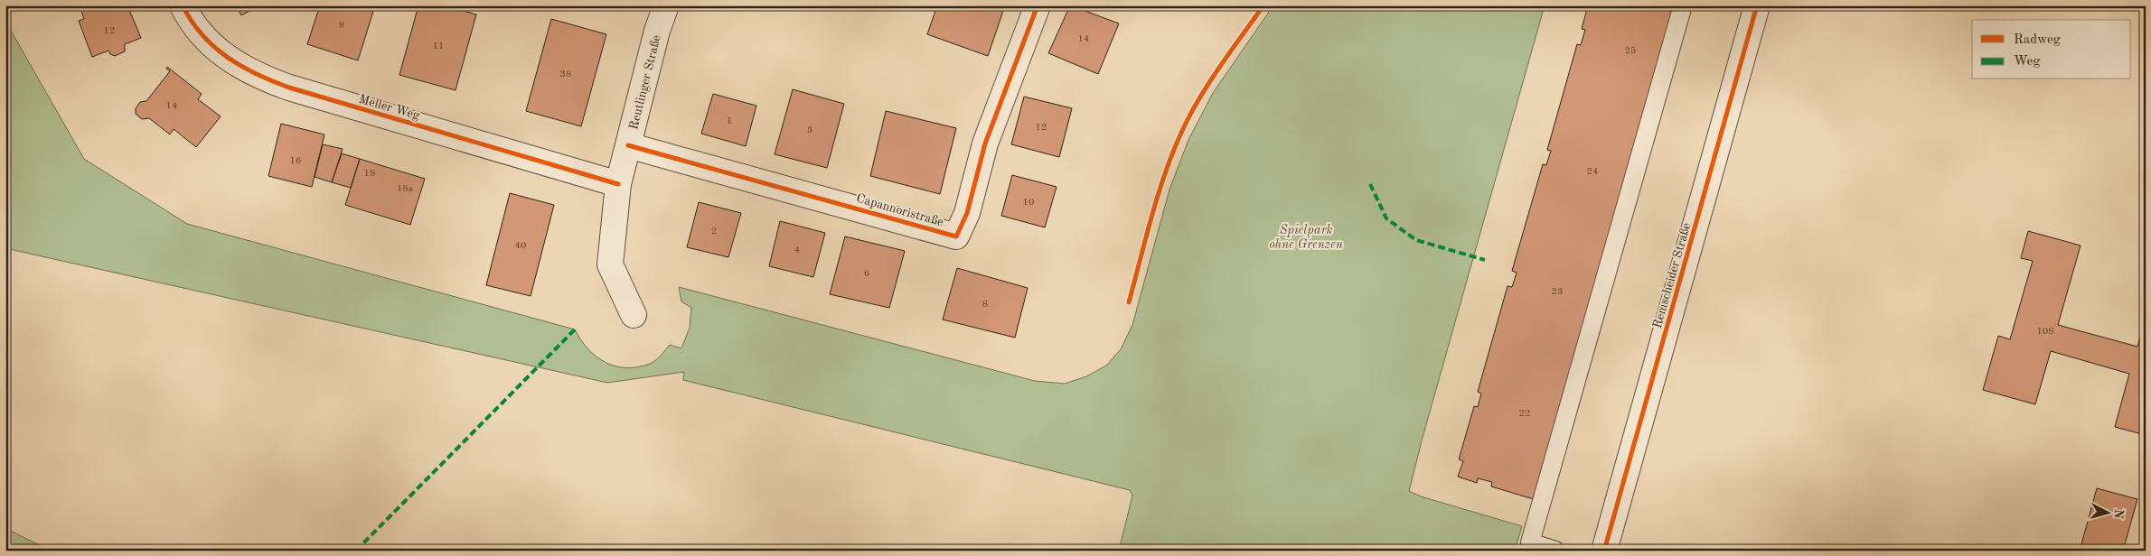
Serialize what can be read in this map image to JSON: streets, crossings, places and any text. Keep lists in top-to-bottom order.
{
  "streets": {
    "street": [
      "Reutlinger Straße",
      "Meller Weg",
      "Capannoristraße",
      "Remscheider Straße"
    ]
  },
  "crossings": [
    ["Reutlinger Straße", "Meller Weg"],
    ["Reutlinger Straße", "Capannoristraße"]
  ],
  "parks": ["Spielpark ohne Grenzen"],
  "house_numbers": [
    "9",
    "12",
    "14",
    "11",
    "25",
    "38",
    "14",
    "1",
    "12",
    "3",
    "16",
    "24",
    "18",
    "18a",
    "10",
    "2",
    "40",
    "4",
    "6",
    "23",
    "8",
    "108",
    "22"
  ],
  "legend": ["Radweg", "Weg"],
  "north": "right"
}
